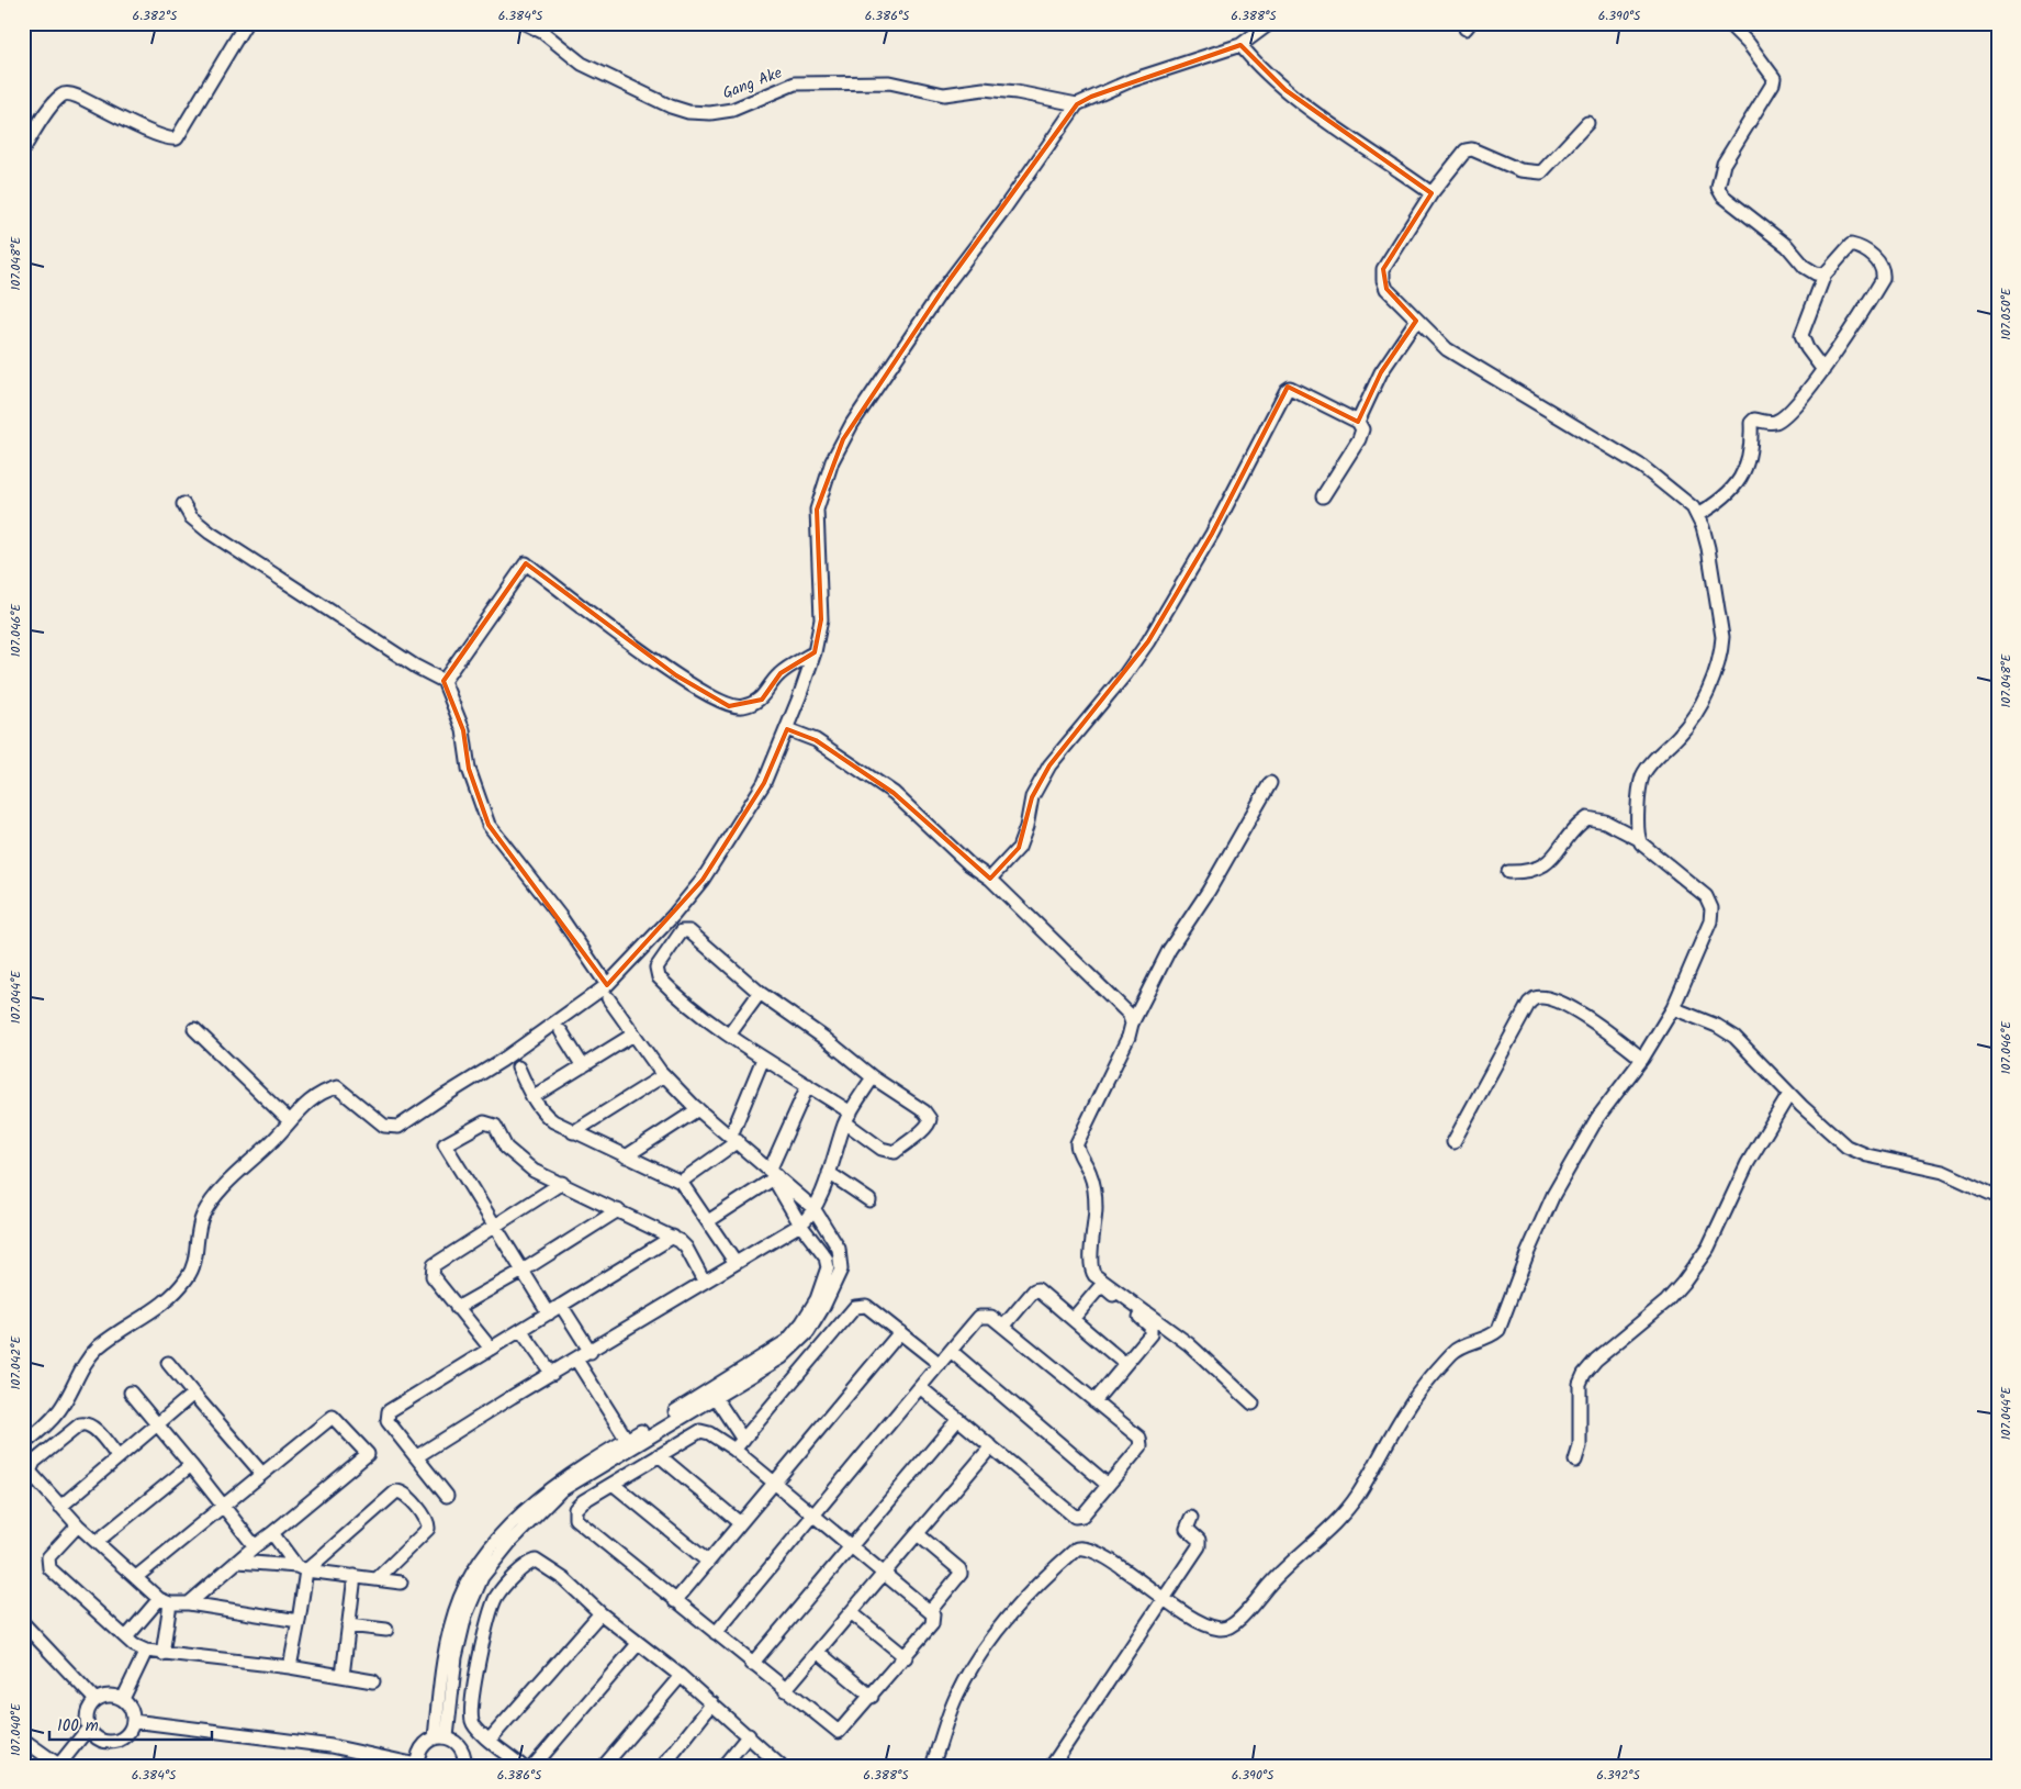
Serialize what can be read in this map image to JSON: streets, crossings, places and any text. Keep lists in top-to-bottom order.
{
  "streets": {
    "street": ["Gang Ake"]
  },
  "scale_bar": "100 m",
  "coordinates": [
    "6.382°S",
    "6.384°S",
    "6.386°S",
    "6.388°S",
    "6.390°S",
    "107.048°E",
    "107.050°E",
    "107.046°E",
    "107.044°E",
    "107.042°E",
    "107.040°E",
    "6.392°S"
  ]
}
